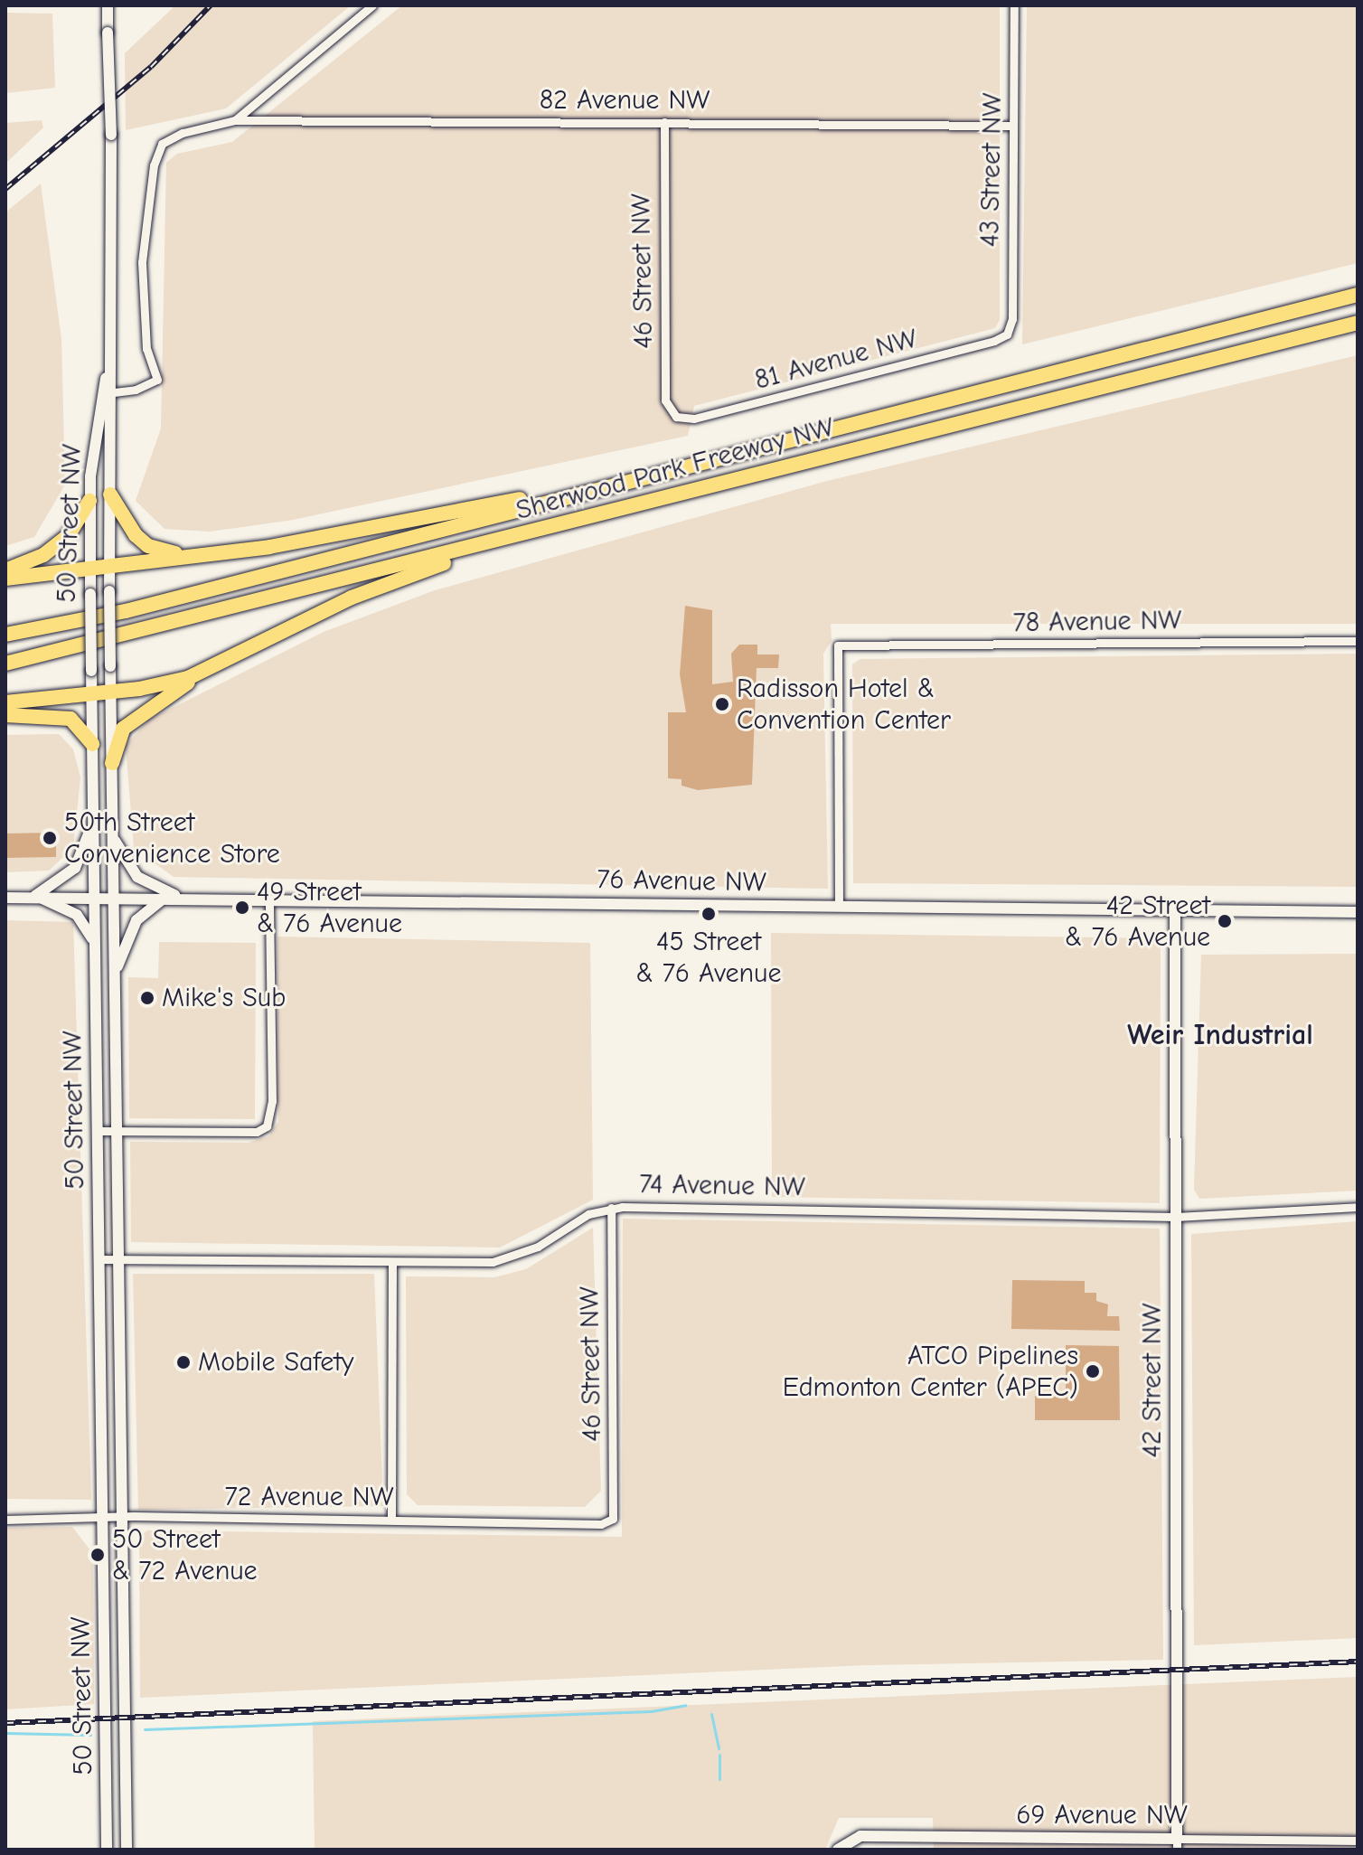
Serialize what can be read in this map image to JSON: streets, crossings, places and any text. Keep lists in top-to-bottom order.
{
  "streets": {
    "highway": ["Sherwood Park Freeway NW"],
    "main road": [
      "50 Street NW",
      "76 Avenue NW",
      "42 Street NW",
      "69 Avenue NW"
    ],
    "street": [
      "82 Avenue NW",
      "43 Street NW",
      "46 Street NW",
      "81 Avenue NW",
      "78 Avenue NW",
      "74 Avenue NW",
      "72 Avenue NW"
    ]
  },
  "crossings": [
    ["82 Avenue NW", "43 Street NW"],
    ["82 Avenue NW", "46 Street NW"],
    ["43 Street NW", "81 Avenue NW"],
    ["46 Street NW", "81 Avenue NW"],
    ["46 Street NW", "74 Avenue NW"],
    ["46 Street NW", "72 Avenue NW"],
    ["50 Street NW", "76 Avenue NW"],
    ["50 Street NW", "74 Avenue NW"],
    ["50 Street NW", "72 Avenue NW"],
    ["78 Avenue NW", "76 Avenue NW"],
    ["76 Avenue NW", "42 Street NW"],
    ["74 Avenue NW", "42 Street NW"],
    ["42 Street NW", "69 Avenue NW"]
  ],
  "districts": ["Weir Industrial"],
  "places": [
    "Radisson Hotel & Convention Center",
    "50th Street Convenience Store",
    "49 Street & 76 Avenue",
    "45 Street & 76 Avenue",
    "42 Street & 76 Avenue",
    "Mike's Sub",
    "Mobile Safety",
    "ATCO Pipelines Edmonton Center (APEC)",
    "50 Street & 72 Avenue"
  ]
}
